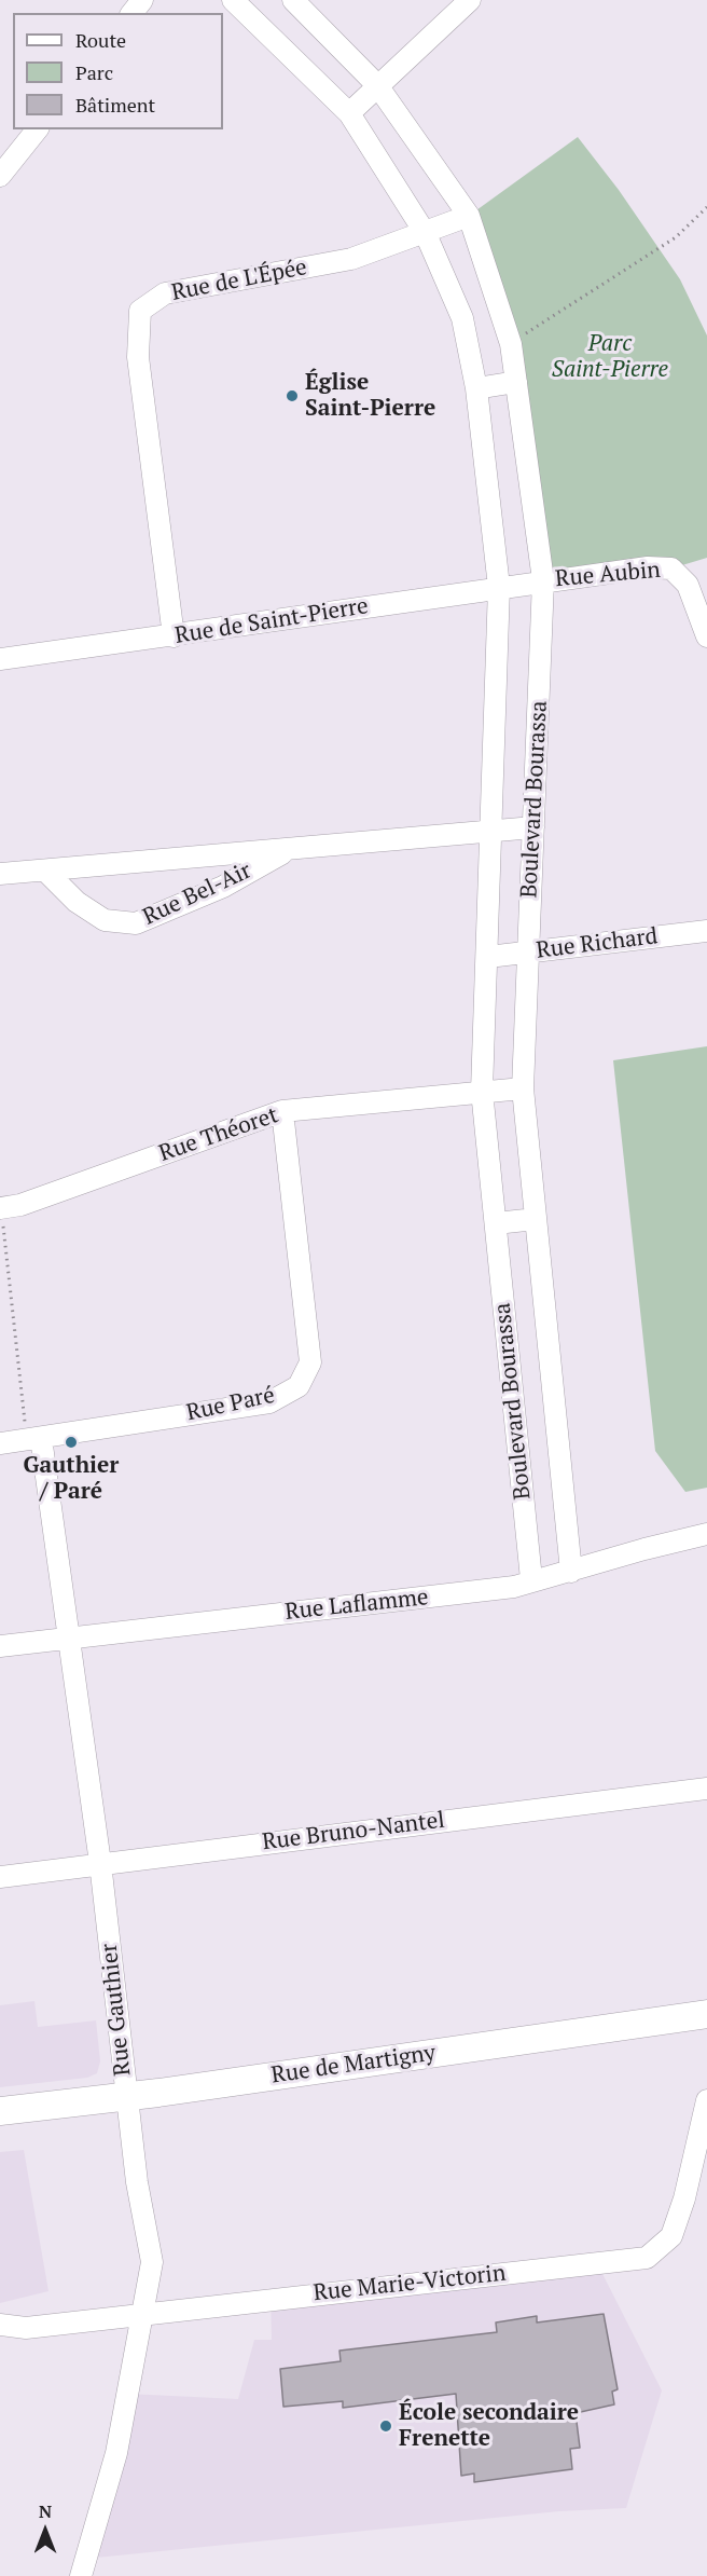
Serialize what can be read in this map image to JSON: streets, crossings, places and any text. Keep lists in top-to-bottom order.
{
  "streets": {
    "main road": ["Rue de Martigny"],
    "street": [
      "Rue de L'Épée",
      "Rue Aubin",
      "Rue de Saint-Pierre",
      "Boulevard Bourassa",
      "Rue Bel-Air",
      "Rue Richard",
      "Rue Théoret",
      "Rue Paré",
      "Rue Laflamme",
      "Rue Bruno-Nantel",
      "Rue Gauthier",
      "Rue Marie-Victorin"
    ]
  },
  "crossings": [
    ["Rue de L'Épée", "Rue de Saint-Pierre"],
    ["Rue de L'Épée", "Boulevard Bourassa"],
    ["Rue Aubin", "Rue de Saint-Pierre"],
    ["Rue Aubin", "Boulevard Bourassa"],
    ["Rue de Saint-Pierre", "Boulevard Bourassa"],
    ["Boulevard Bourassa", "Rue Bel-Air"],
    ["Boulevard Bourassa", "Rue Richard"],
    ["Boulevard Bourassa", "Rue Théoret"],
    ["Boulevard Bourassa", "Rue Laflamme"],
    ["Rue Théoret", "Rue Paré"],
    ["Rue Paré", "Rue Gauthier"],
    ["Rue Laflamme", "Rue Gauthier"],
    ["Rue Bruno-Nantel", "Rue Gauthier"],
    ["Rue Gauthier", "Rue de Martigny"],
    ["Rue Gauthier", "Rue Marie-Victorin"]
  ],
  "parks": ["Parc Saint-Pierre"],
  "places": ["Église Saint-Pierre", "Gauthier / Paré", "École secondaire Frenette"],
  "legend": ["Route", "Parc", "Bâtiment"],
  "north": "top"
}
